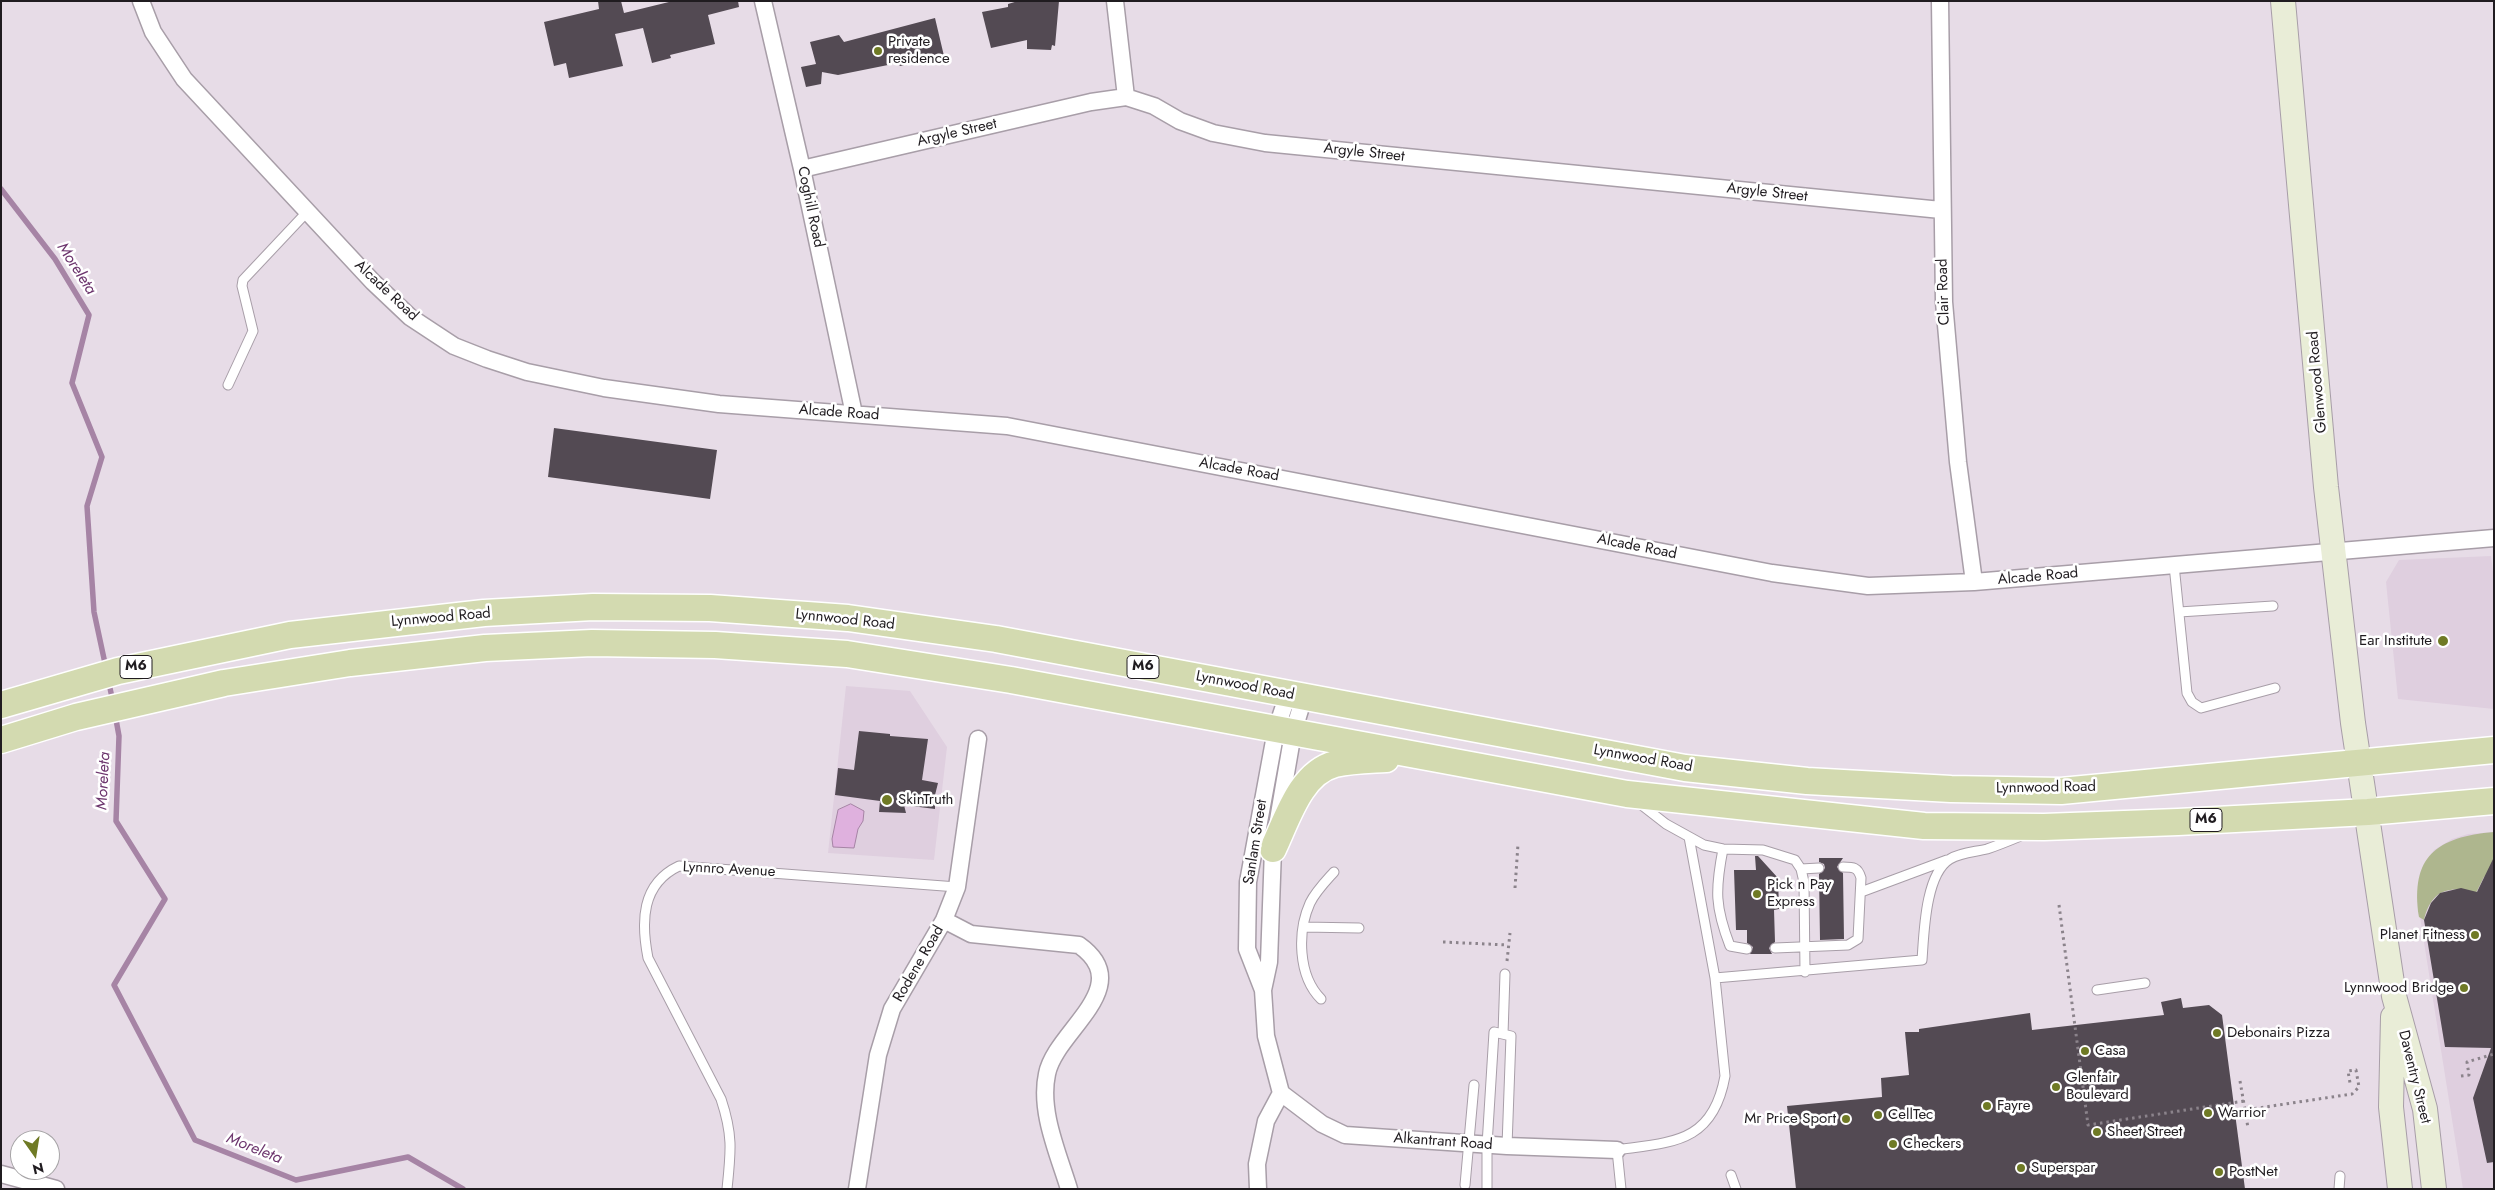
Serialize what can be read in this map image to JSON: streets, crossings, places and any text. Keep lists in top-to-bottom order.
{
  "streets": {
    "main road": ["Lynnwood Road", "M6"],
    "street": [
      "Argyle Street",
      "Coghill Road",
      "Alcade Road",
      "Clair Road",
      "Glenwood Road",
      "Sanlam Street",
      "Rodene Road",
      "Daventry Street",
      "Alkantrant Road"
    ],
    "lane": ["Lynnro Avenue"]
  },
  "crossings": [
    ["Argyle Street", "Coghill Road"],
    ["Argyle Street", "Clair Road"],
    ["Coghill Road", "Alcade Road"],
    ["Alcade Road", "Clair Road"],
    ["Alcade Road", "Glenwood Road"],
    ["Glenwood Road", "Lynnwood Road"],
    ["Glenwood Road", "M6"],
    ["Glenwood Road", "Daventry Street"],
    ["Lynnwood Road", "Sanlam Street"],
    ["M6", "Sanlam Street"],
    ["M6", "Daventry Street"],
    ["Sanlam Street", "Alkantrant Road"],
    ["Lynnro Avenue", "Rodene Road"]
  ],
  "water": ["Moreleta"],
  "places": [
    "Private residence",
    "Ear Institute",
    "SkinTruth",
    "Pick n Pay Express",
    "Planet Fitness",
    "Lynnwood Bridge",
    "Debonairs Pizza",
    "Casa",
    "Glenfair Boulevard",
    "Fayre",
    "Warrior",
    "CellTec",
    "Mr Price Sport",
    "Sheet Street",
    "Checkers",
    "Superspar",
    "PostNet"
  ],
  "north": "bottom"
}
